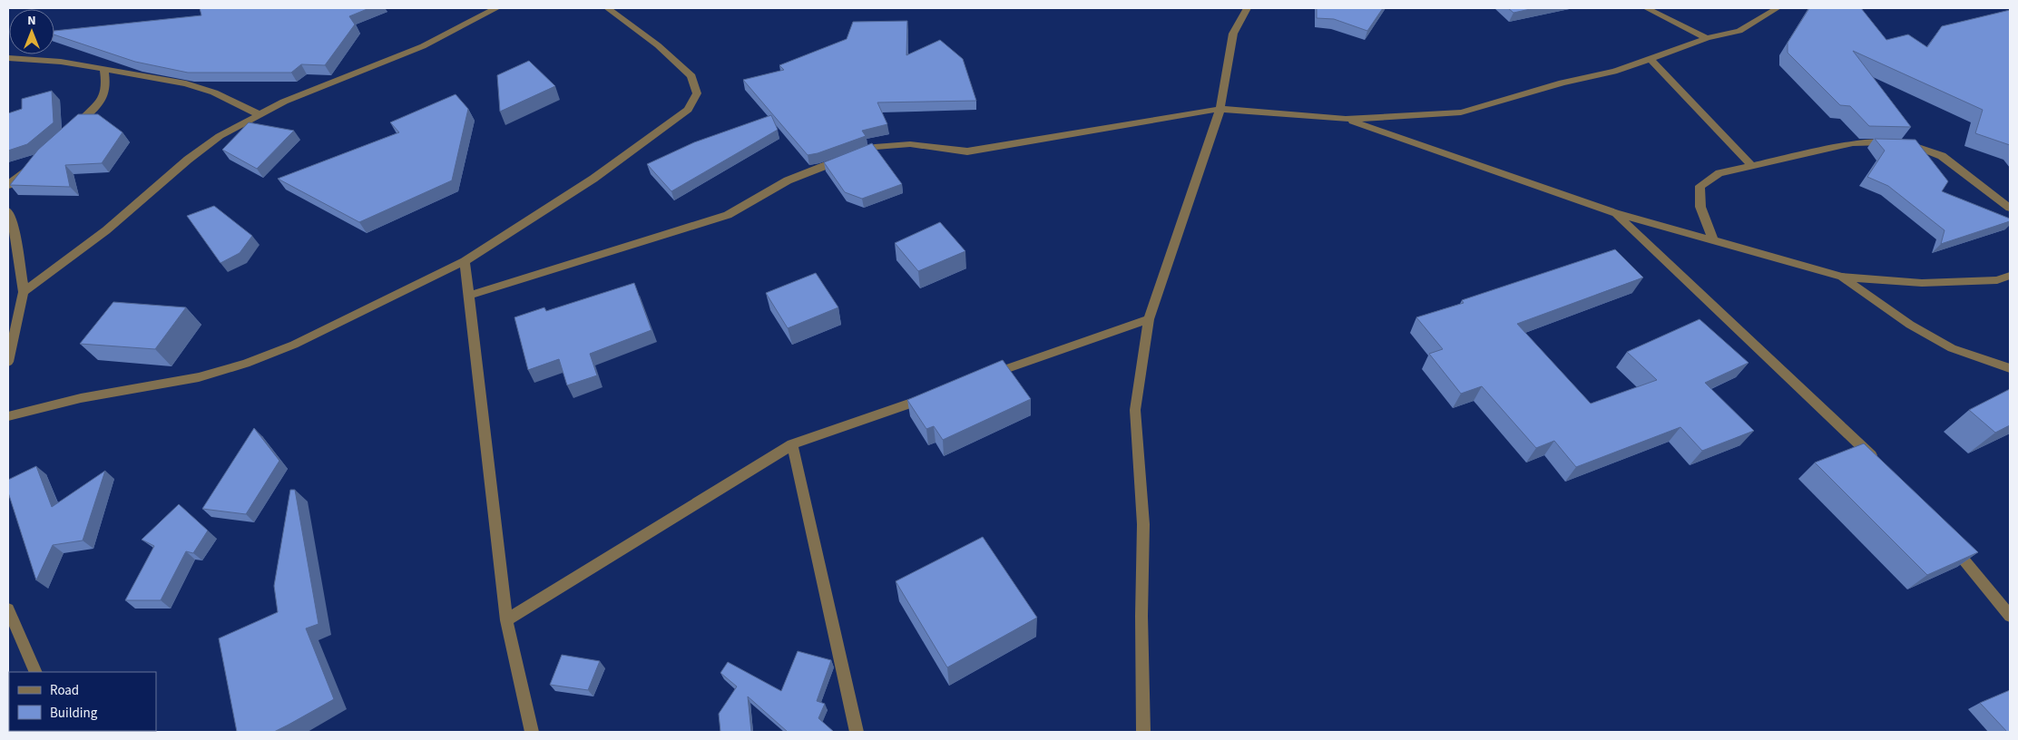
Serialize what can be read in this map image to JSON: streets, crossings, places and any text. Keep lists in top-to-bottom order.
{
  "legend": ["Road", "Building"],
  "north": "top"
}
